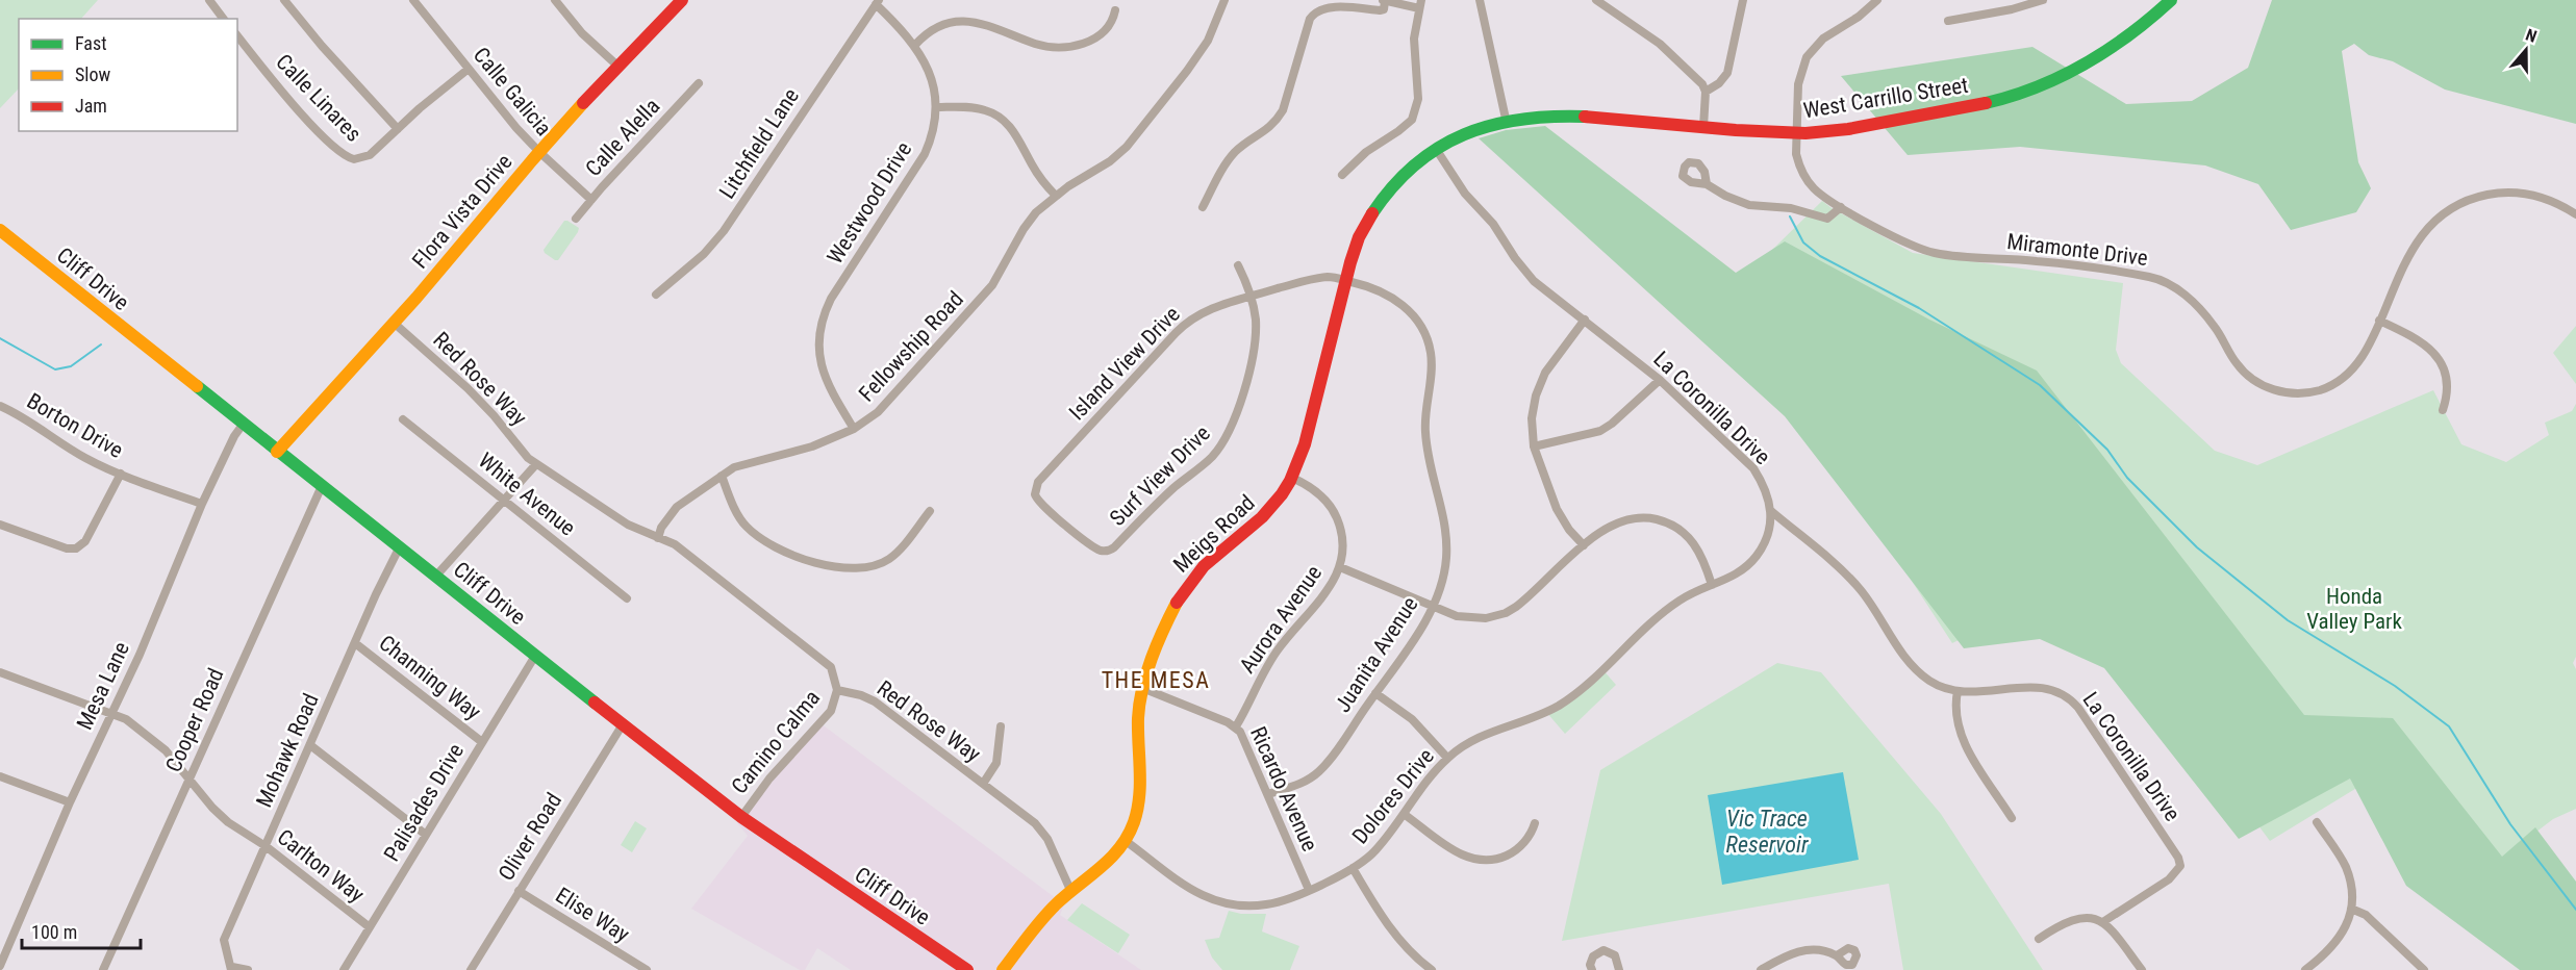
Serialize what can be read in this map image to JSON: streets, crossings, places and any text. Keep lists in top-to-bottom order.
{
  "streets": {
    "main road": [
      "West Carrillo Street",
      "Flora Vista Drive",
      "Cliff Drive",
      "Meigs Road"
    ],
    "street": [
      "Calle Galicia",
      "Calle Linares",
      "Calle Alella",
      "Litchfield Lane",
      "Westwood Drive",
      "Miramonte Drive",
      "Fellowship Road",
      "Island View Drive",
      "Red Rose Way",
      "La Coronilla Drive",
      "Borton Drive",
      "Surf View Drive",
      "White Avenue",
      "Aurora Avenue",
      "Juanita Avenue",
      "Channing Way",
      "Mesa Lane",
      "Cooper Road",
      "Camino Calma",
      "Mohawk Road",
      "Ricardo Avenue",
      "Dolores Drive",
      "Palisades Drive",
      "Oliver Road",
      "Carlton Way",
      "Elise Way"
    ]
  },
  "crossings": [
    ["Calle Galicia", "Calle Linares"],
    ["Calle Galicia", "Calle Alella"],
    ["Calle Galicia", "Flora Vista Drive"],
    ["West Carrillo Street", "Miramonte Drive"],
    ["West Carrillo Street", "La Coronilla Drive"],
    ["West Carrillo Street", "Meigs Road"],
    ["Litchfield Lane", "Westwood Drive"],
    ["Westwood Drive", "Fellowship Road"],
    ["Flora Vista Drive", "Cliff Drive"],
    ["Flora Vista Drive", "Red Rose Way"],
    ["Cliff Drive", "Mesa Lane"],
    ["Cliff Drive", "Cooper Road"],
    ["Cliff Drive", "Camino Calma"],
    ["Cliff Drive", "Mohawk Road"],
    ["Cliff Drive", "Palisades Drive"],
    ["Cliff Drive", "Oliver Road"],
    ["Island View Drive", "Surf View Drive"],
    ["Island View Drive", "Meigs Road"],
    ["Island View Drive", "Juanita Avenue"],
    ["Red Rose Way", "Meigs Road"],
    ["Red Rose Way", "Camino Calma"],
    ["La Coronilla Drive", "Meigs Road"],
    ["La Coronilla Drive", "Dolores Drive"],
    ["Borton Drive", "Mesa Lane"],
    ["Meigs Road", "Aurora Avenue"],
    ["Meigs Road", "Juanita Avenue"],
    ["Meigs Road", "Ricardo Avenue"],
    ["Meigs Road", "Dolores Drive"],
    ["Aurora Avenue", "Ricardo Avenue"],
    ["Juanita Avenue", "Ricardo Avenue"],
    ["Channing Way", "Mohawk Road"],
    ["Channing Way", "Palisades Drive"],
    ["Mesa Lane", "Carlton Way"],
    ["Cooper Road", "Carlton Way"],
    ["Mohawk Road", "Carlton Way"],
    ["Ricardo Avenue", "Dolores Drive"],
    ["Palisades Drive", "Carlton Way"],
    ["Oliver Road", "Elise Way"]
  ],
  "districts": ["THE MESA"],
  "water": ["Vic Trace Reservoir"],
  "parks": ["Honda Valley Park"],
  "legend": ["Fast", "Slow", "Jam"],
  "scale_bar": "100 m",
  "north": "top"
}
